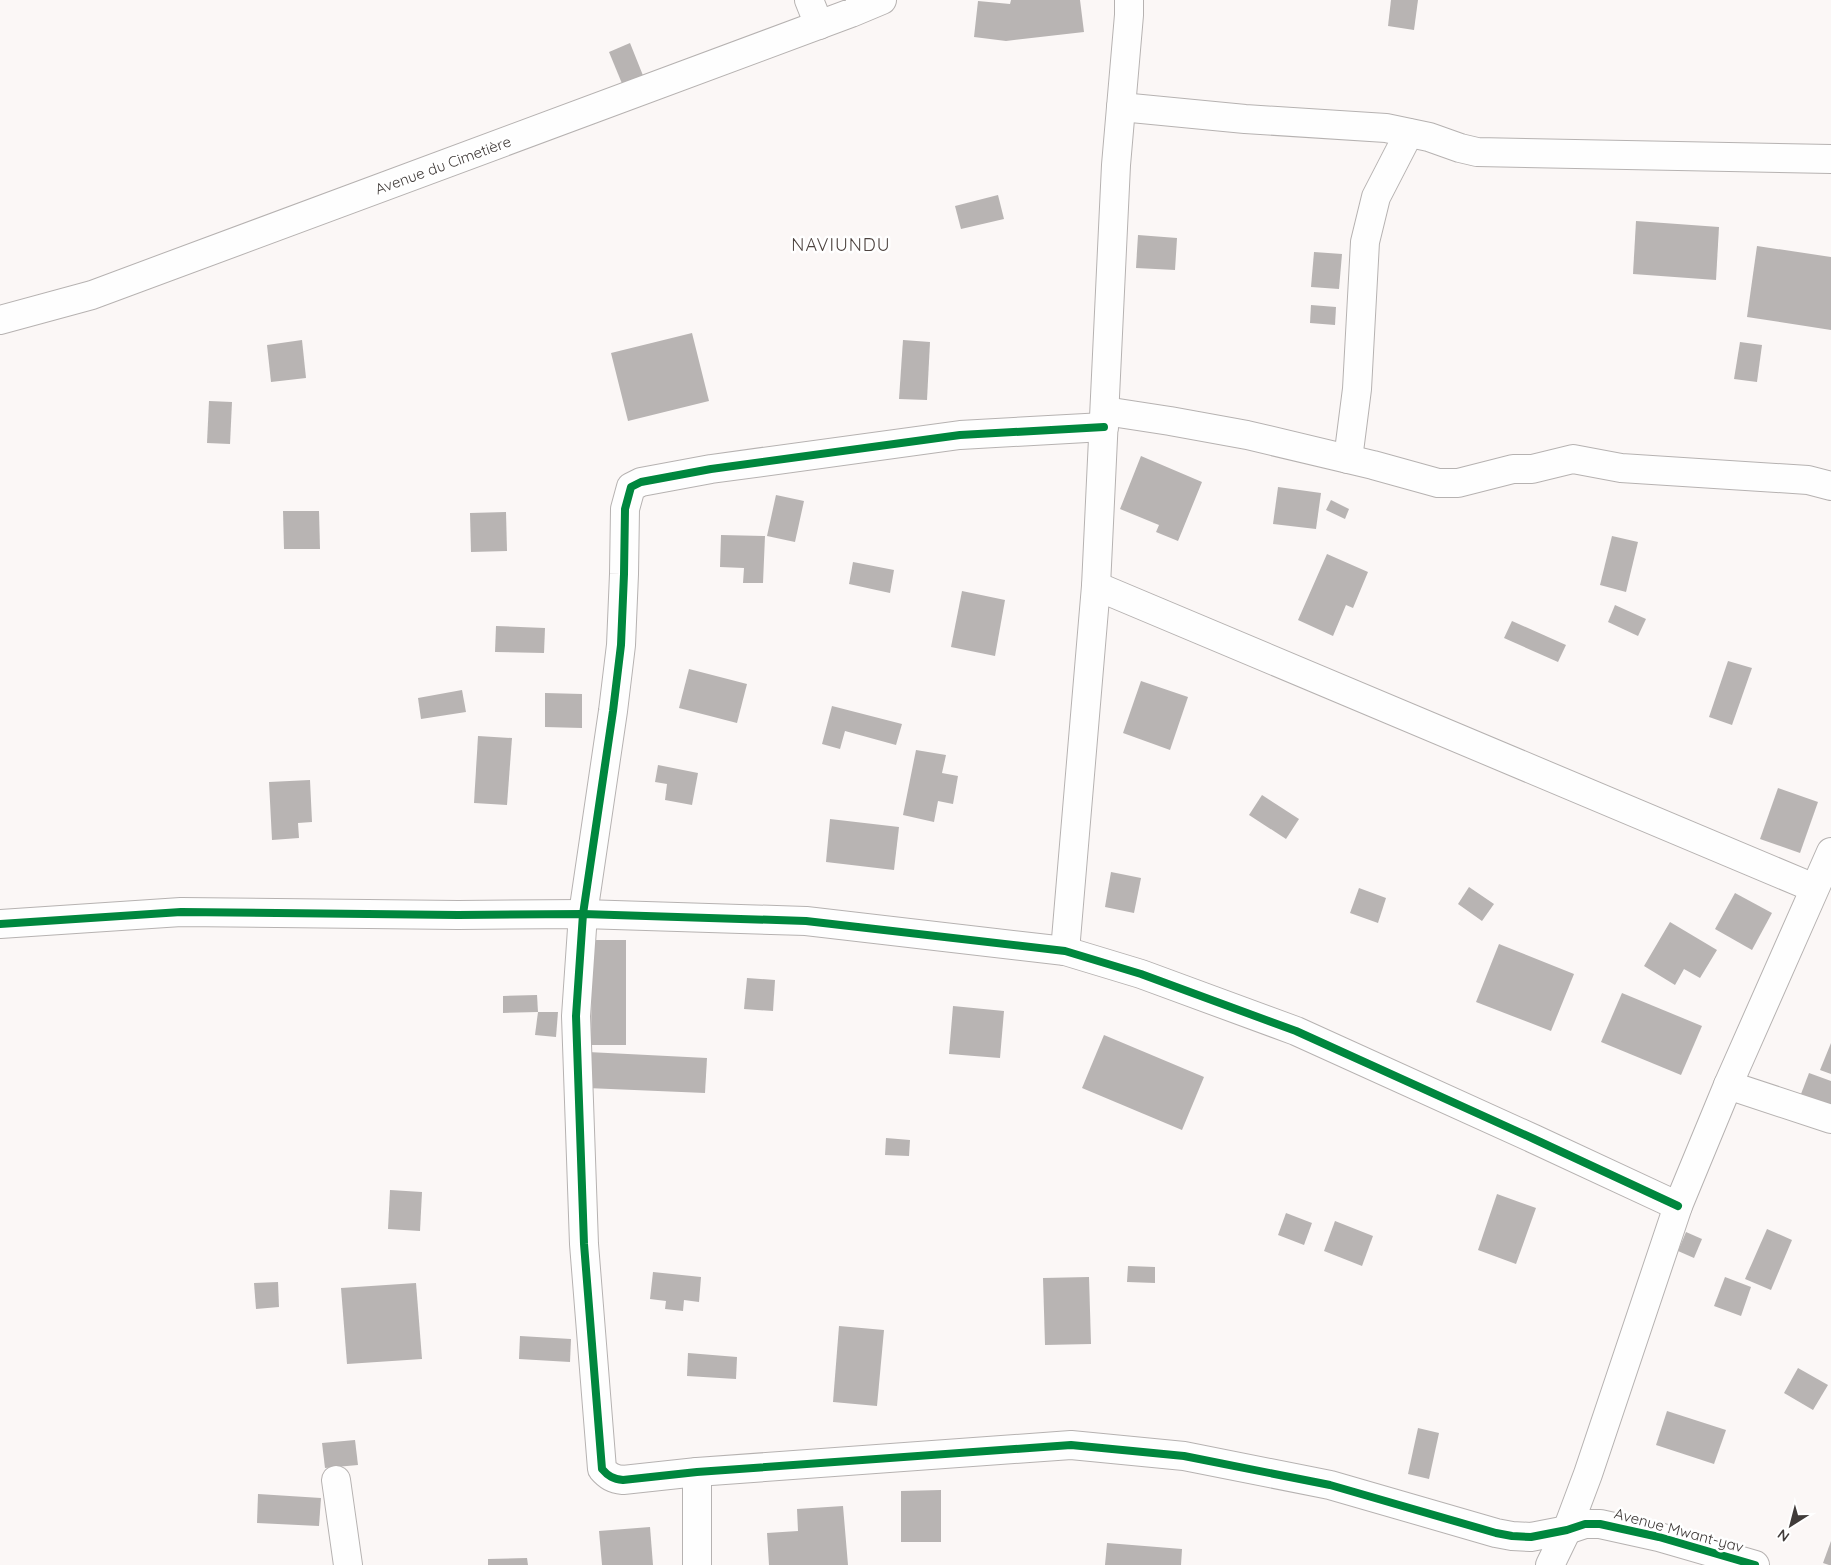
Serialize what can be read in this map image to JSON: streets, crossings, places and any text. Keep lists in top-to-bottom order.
{
  "streets": {
    "street": ["Avenue du Cimetière", "Avenue Mwant-yav"]
  },
  "districts": ["NAVIUNDU"],
  "north": "bottom left"
}
